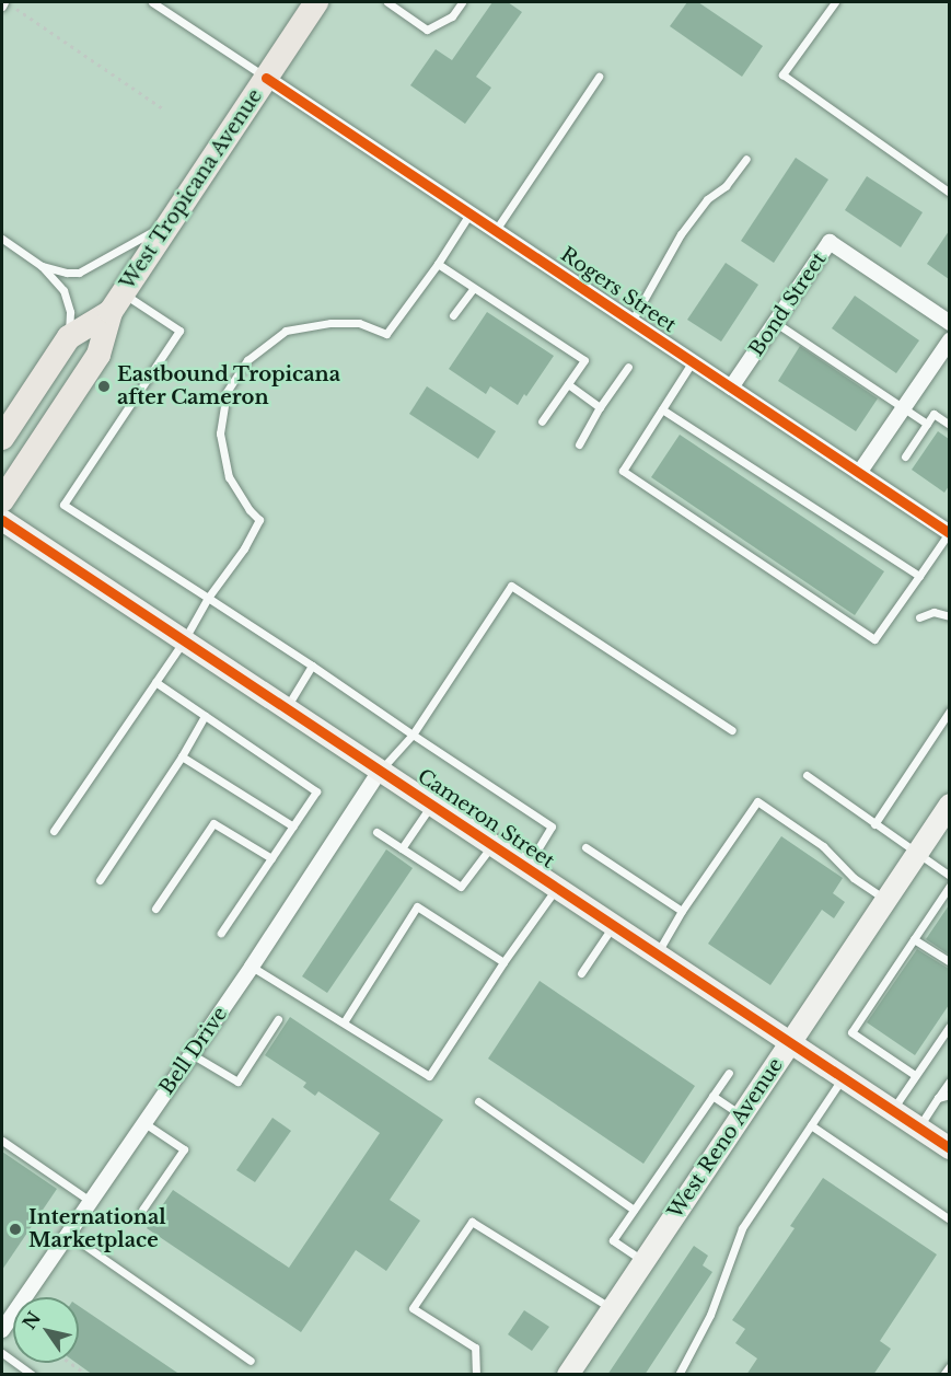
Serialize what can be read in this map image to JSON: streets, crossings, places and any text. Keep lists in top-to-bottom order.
{
  "streets": {
    "main road": ["West Tropicana Avenue"],
    "street": [
      "Rogers Street",
      "Bond Street",
      "Cameron Street",
      "Bell Drive",
      "West Reno Avenue"
    ]
  },
  "crossings": [
    ["West Tropicana Avenue", "Rogers Street"],
    ["Rogers Street", "Bond Street"],
    ["Cameron Street", "Bell Drive"],
    ["Cameron Street", "West Reno Avenue"]
  ],
  "places": ["Eastbound Tropicana after Cameron", "International Marketplace"],
  "north": "top left"
}
